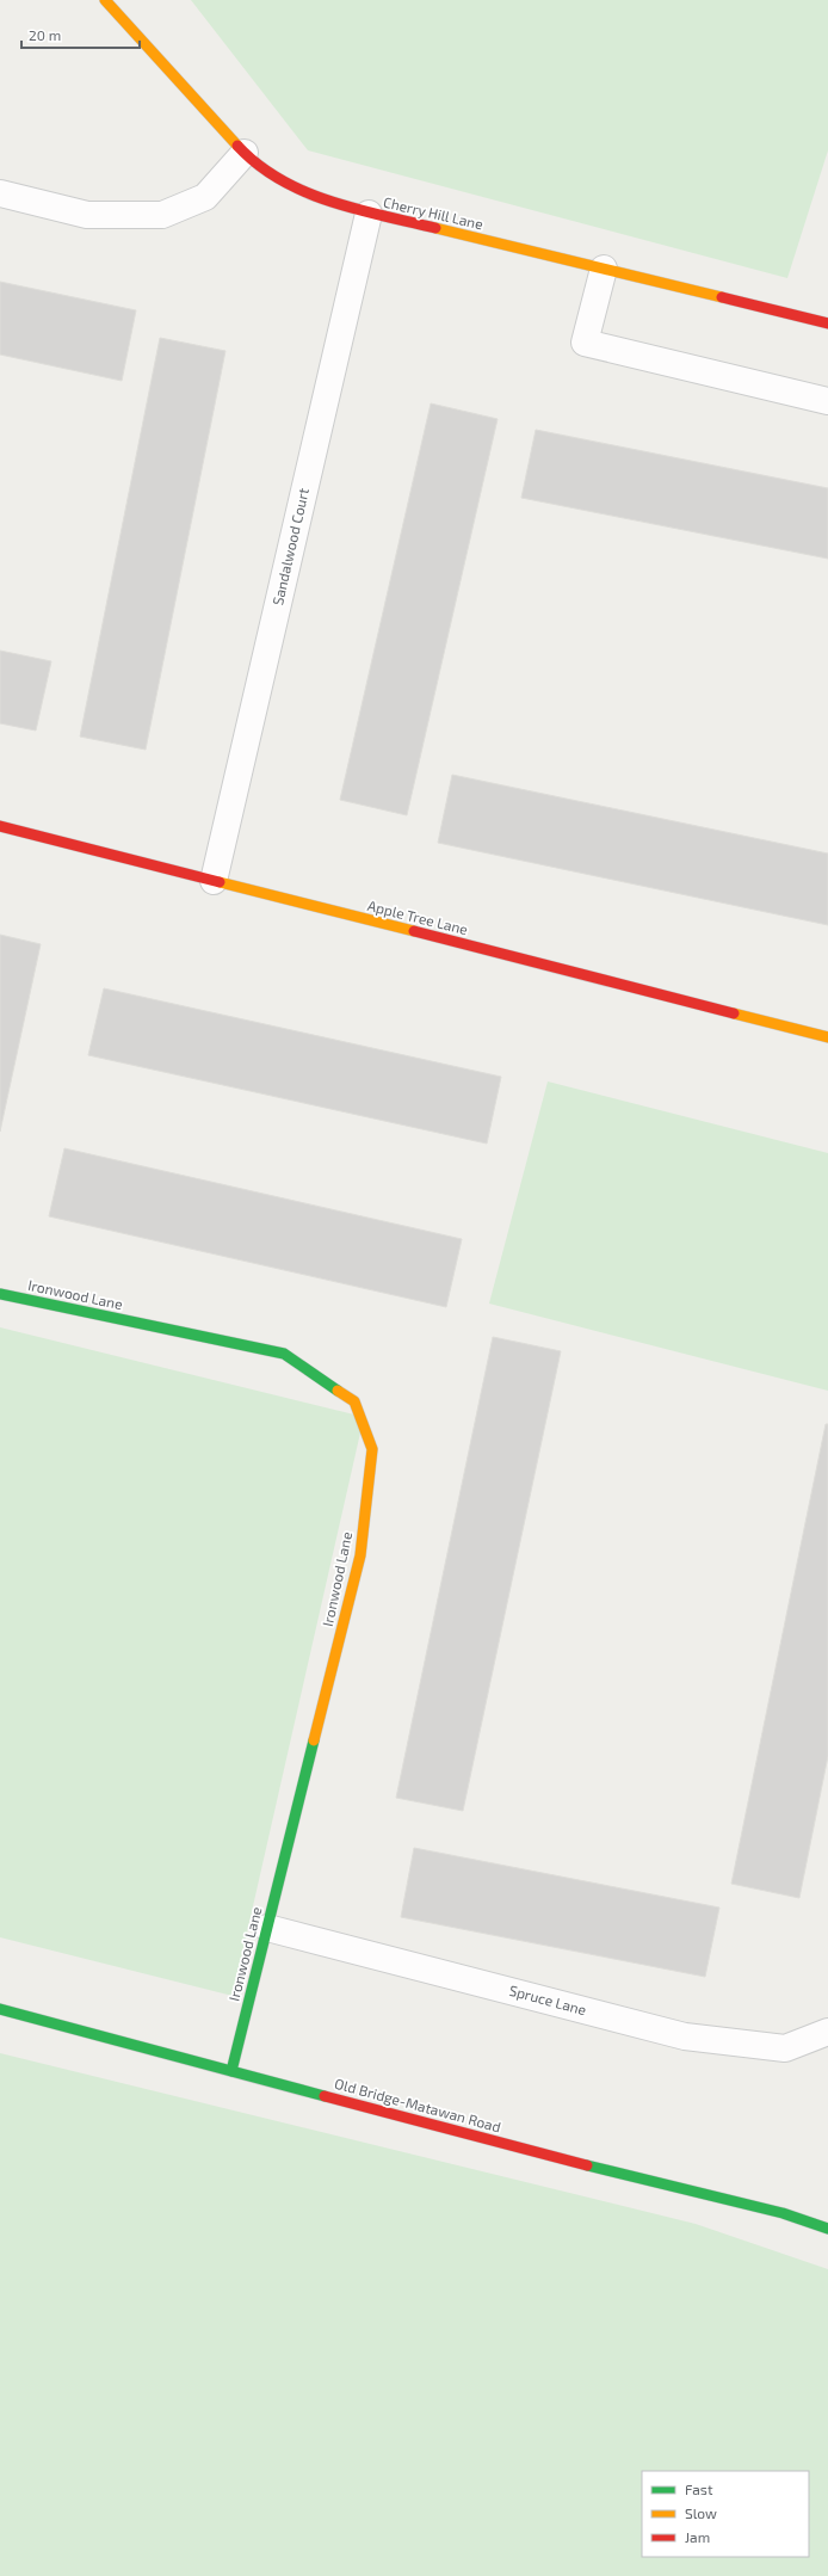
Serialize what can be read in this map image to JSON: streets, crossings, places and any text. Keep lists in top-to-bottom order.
{
  "streets": {
    "street": [
      "Cherry Hill Lane",
      "Sandalwood Court",
      "Apple Tree Lane",
      "Ironwood Lane",
      "Spruce Lane",
      "Old Bridge-Matawan Road"
    ]
  },
  "crossings": [
    ["Cherry Hill Lane", "Sandalwood Court"],
    ["Sandalwood Court", "Apple Tree Lane"],
    ["Ironwood Lane", "Spruce Lane"],
    ["Ironwood Lane", "Old Bridge-Matawan Road"]
  ],
  "legend": ["Fast", "Slow", "Jam"],
  "scale_bar": "20 m"
}
